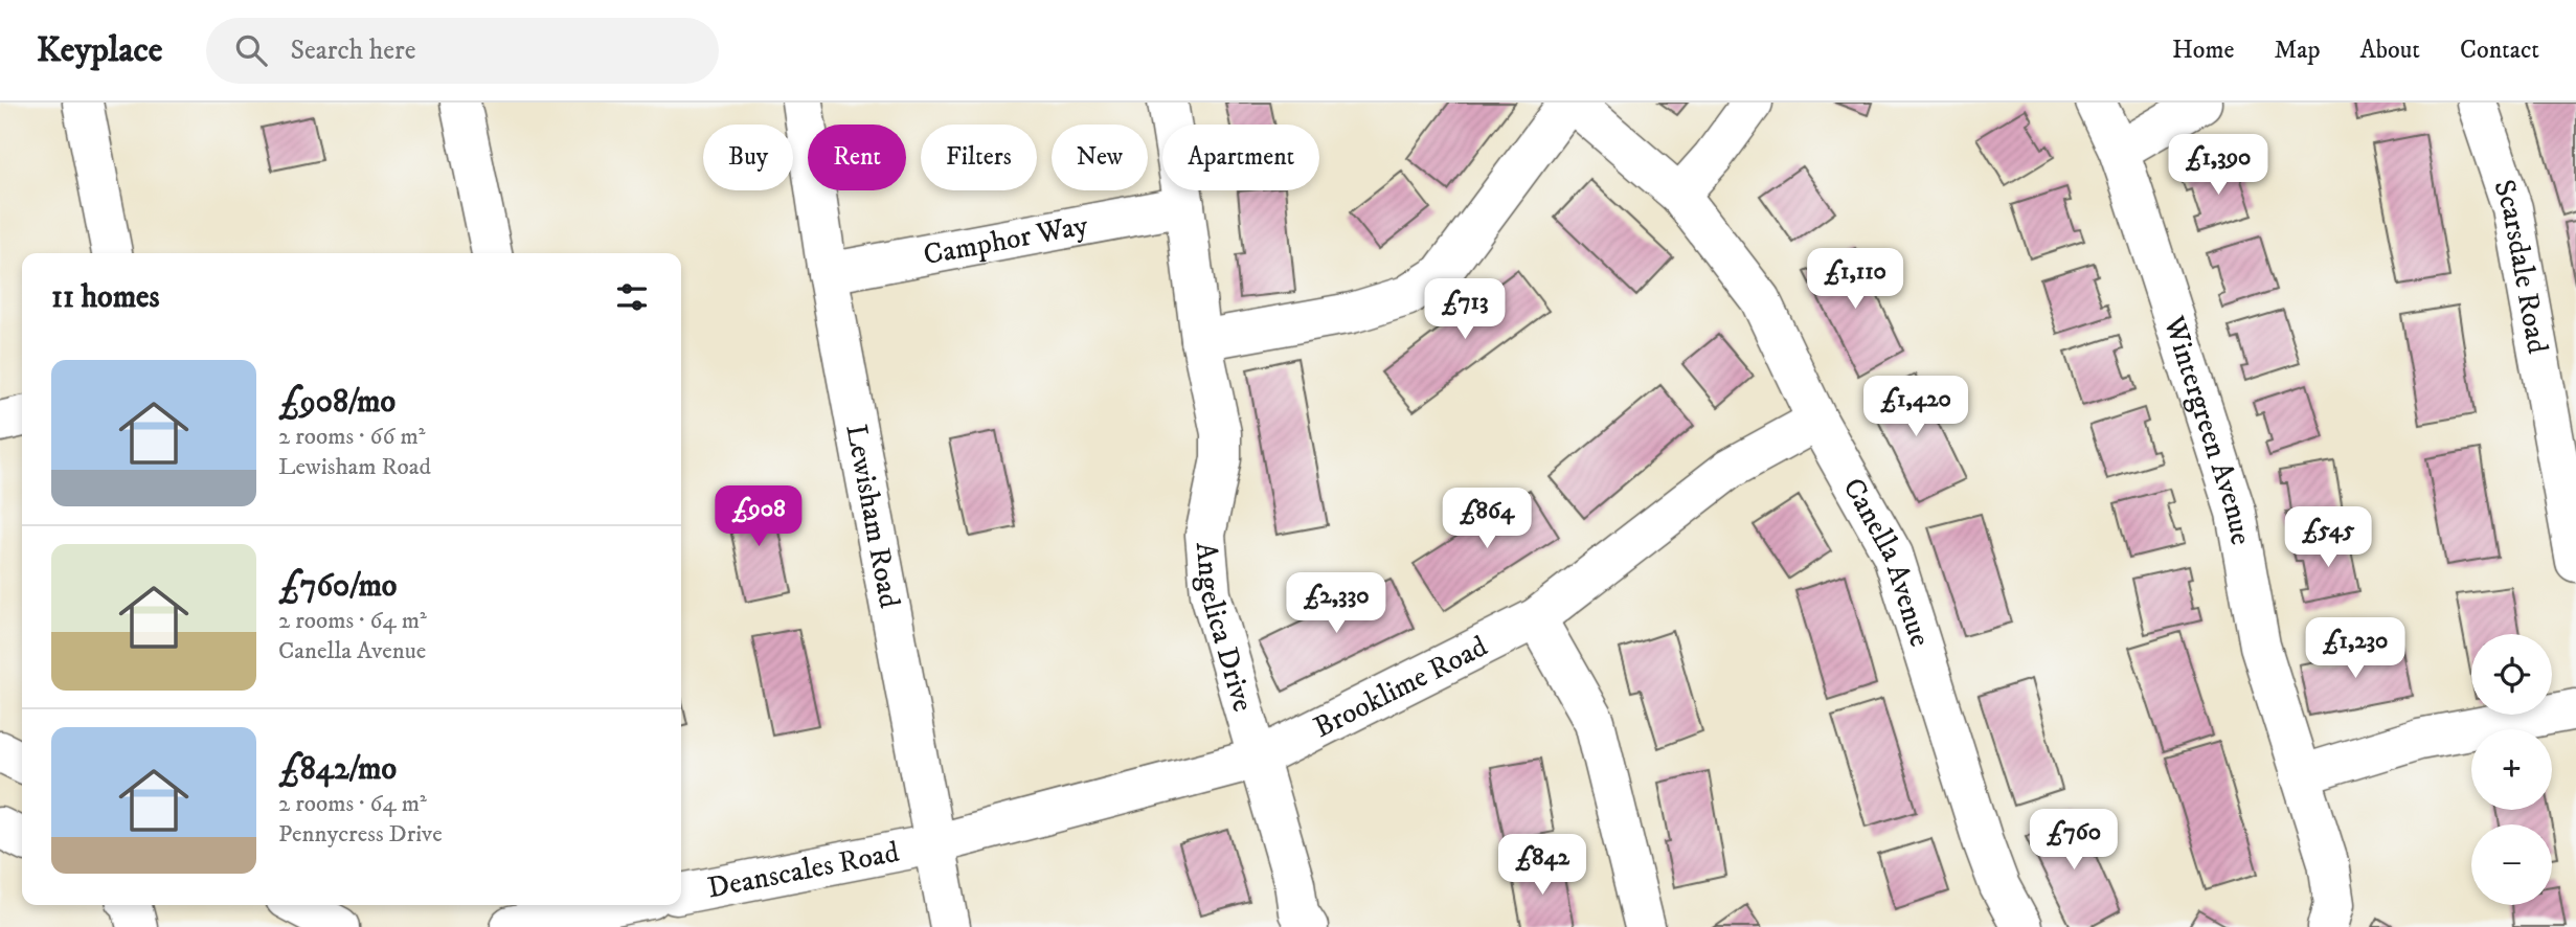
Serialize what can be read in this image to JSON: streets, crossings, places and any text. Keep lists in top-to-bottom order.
{
  "streets": {
    "street": [
      "Camphor Way",
      "Scarsdale Road",
      "Wintergreen Avenue",
      "Lewisham Road",
      "Canella Avenue",
      "Angelica Drive",
      "Brooklime Road",
      "Deanscales Road"
    ]
  },
  "crossings": [
    ["Camphor Way", "Lewisham Road"],
    ["Camphor Way", "Angelica Drive"],
    ["Lewisham Road", "Brooklime Road"],
    ["Lewisham Road", "Deanscales Road"],
    ["Canella Avenue", "Brooklime Road"],
    ["Angelica Drive", "Brooklime Road"],
    ["Brooklime Road", "Deanscales Road"]
  ],
  "page": {
    "header": "Keyplace",
    "search": "Search here",
    "nav": [
      "Home",
      "Map",
      "About",
      "Contact"
    ],
    "chip": [
      "Buy",
      "Rent",
      "Filters",
      "New",
      "Apartment"
    ],
    "price": [
      "£1,390",
      "£1,110",
      "£713",
      "£1,420",
      "£908",
      "£864",
      "£545",
      "£2,330",
      "£1,230",
      "£760",
      "£842"
    ],
    "heading": "11 homes",
    "list": [
      {
        "name": "£908/mo",
        "note": "2 rooms · 66 m² · Lewisham Road"
      },
      {
        "name": "£760/mo",
        "note": "2 rooms · 64 m² · Canella Avenue"
      },
      {
        "name": "£842/mo",
        "note": "2 rooms · 64 m² · Pennycress Drive"
      }
    ],
    "map_buttons": ["+", "−"]
  }
}
